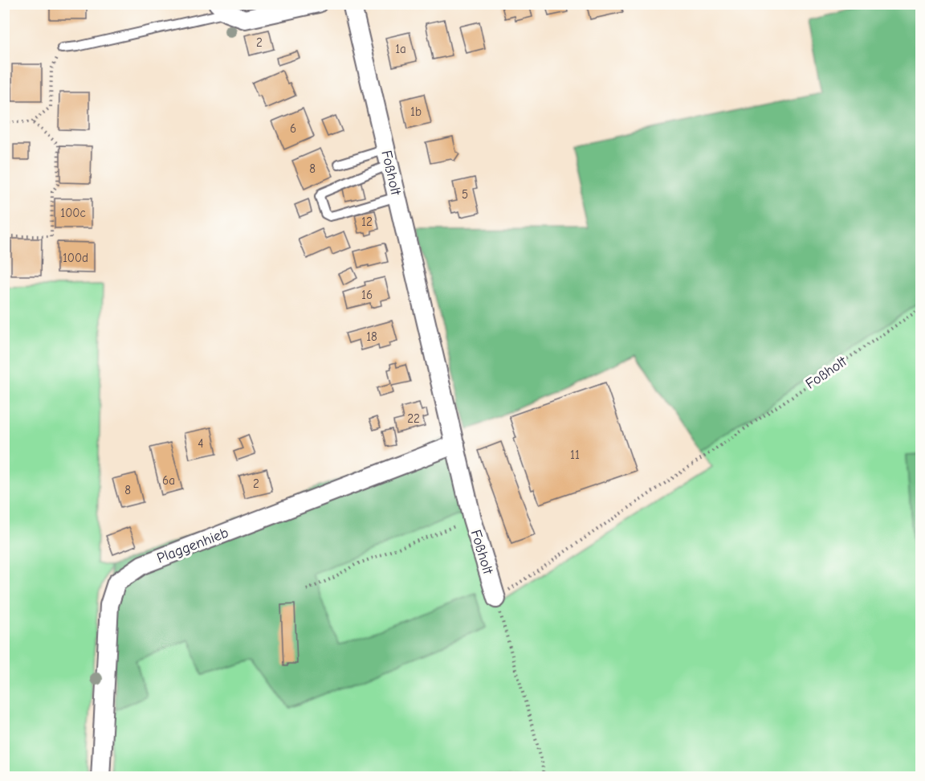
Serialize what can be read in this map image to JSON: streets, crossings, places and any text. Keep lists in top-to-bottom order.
{
  "streets": {
    "street": ["Foßholt", "Plaggenhieb"]
  },
  "crossings": [
    ["Foßholt", "Plaggenhieb"]
  ],
  "house_numbers": [
    "2",
    "1a",
    "1b",
    "6",
    "8",
    "5",
    "100c",
    "12",
    "100d",
    "16",
    "18",
    "22",
    "4",
    "11",
    "6a",
    "2",
    "8"
  ]
}
